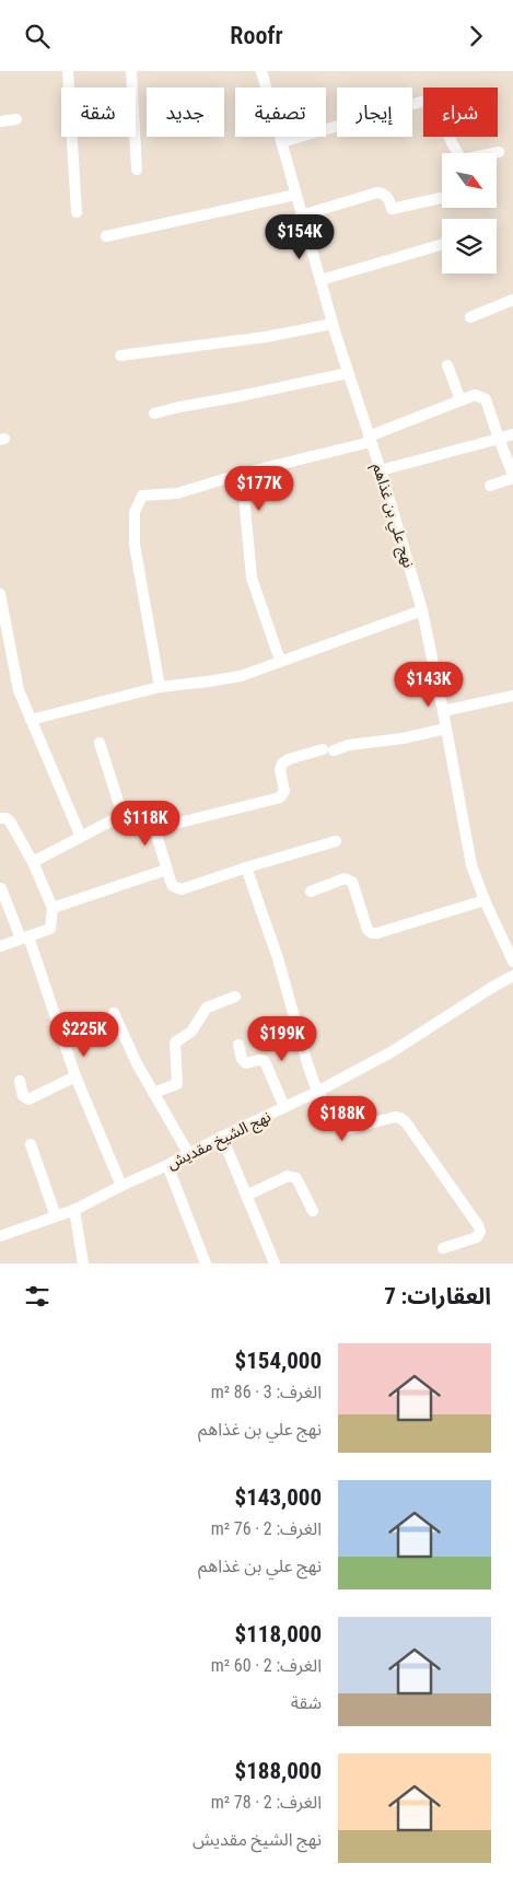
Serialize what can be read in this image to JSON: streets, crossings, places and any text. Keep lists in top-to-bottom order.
{
  "streets": {
    "street": ["نهج علي بن غذاهم", "نهج الشيخ مقديش"]
  },
  "north": "bottom right",
  "page": {
    "header": "Roofr",
    "chip": [
      "شراء",
      "إيجار",
      "تصفية",
      "جديد",
      "شقة"
    ],
    "price": [
      "$154K",
      "$177K",
      "$143K",
      "$118K",
      "$225K",
      "$199K",
      "$188K"
    ],
    "heading": "العقارات: 7",
    "list": [
      {
        "name": "$154,000",
        "note": "الغرف: 3 · 86 m² · نهج علي بن غذاهم"
      },
      {
        "name": "$143,000",
        "note": "الغرف: 2 · 76 m² · نهج علي بن غذاهم"
      },
      {
        "name": "$118,000",
        "note": "الغرف: 2 · 60 m² · شقة"
      },
      {
        "name": "$188,000",
        "note": "الغرف: 2 · 78 m² · نهج الشيخ مقديش"
      }
    ]
  }
}
